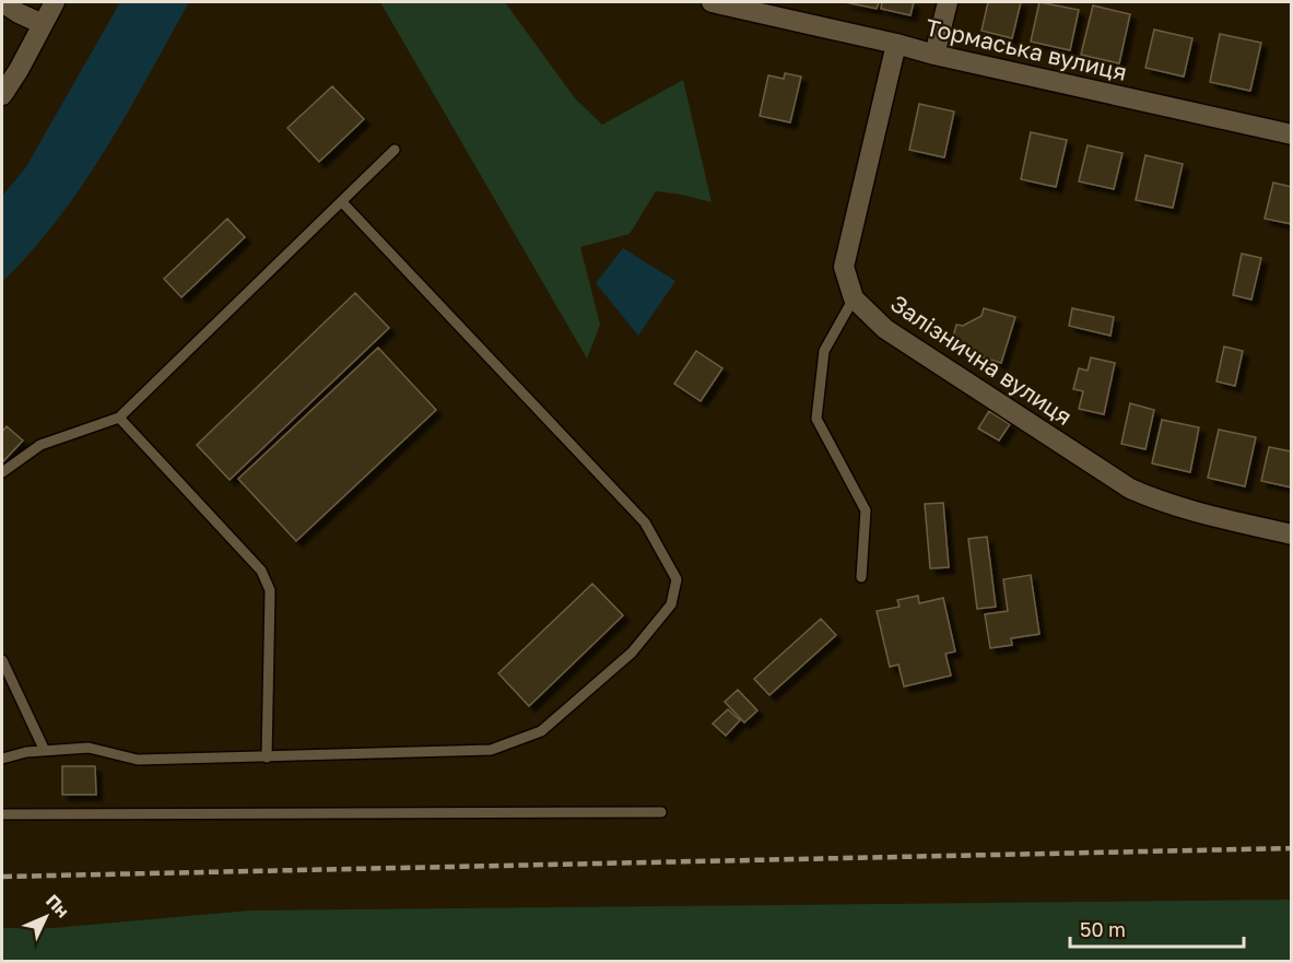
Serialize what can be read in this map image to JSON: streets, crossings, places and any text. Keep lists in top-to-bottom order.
{
  "streets": {
    "street": ["Тормаська вулиця", "Залізнична вулиця"]
  },
  "crossings": [
    ["Тормаська вулиця", "Залізнична вулиця"]
  ],
  "scale_bar": "50 m",
  "north": "top right"
}
